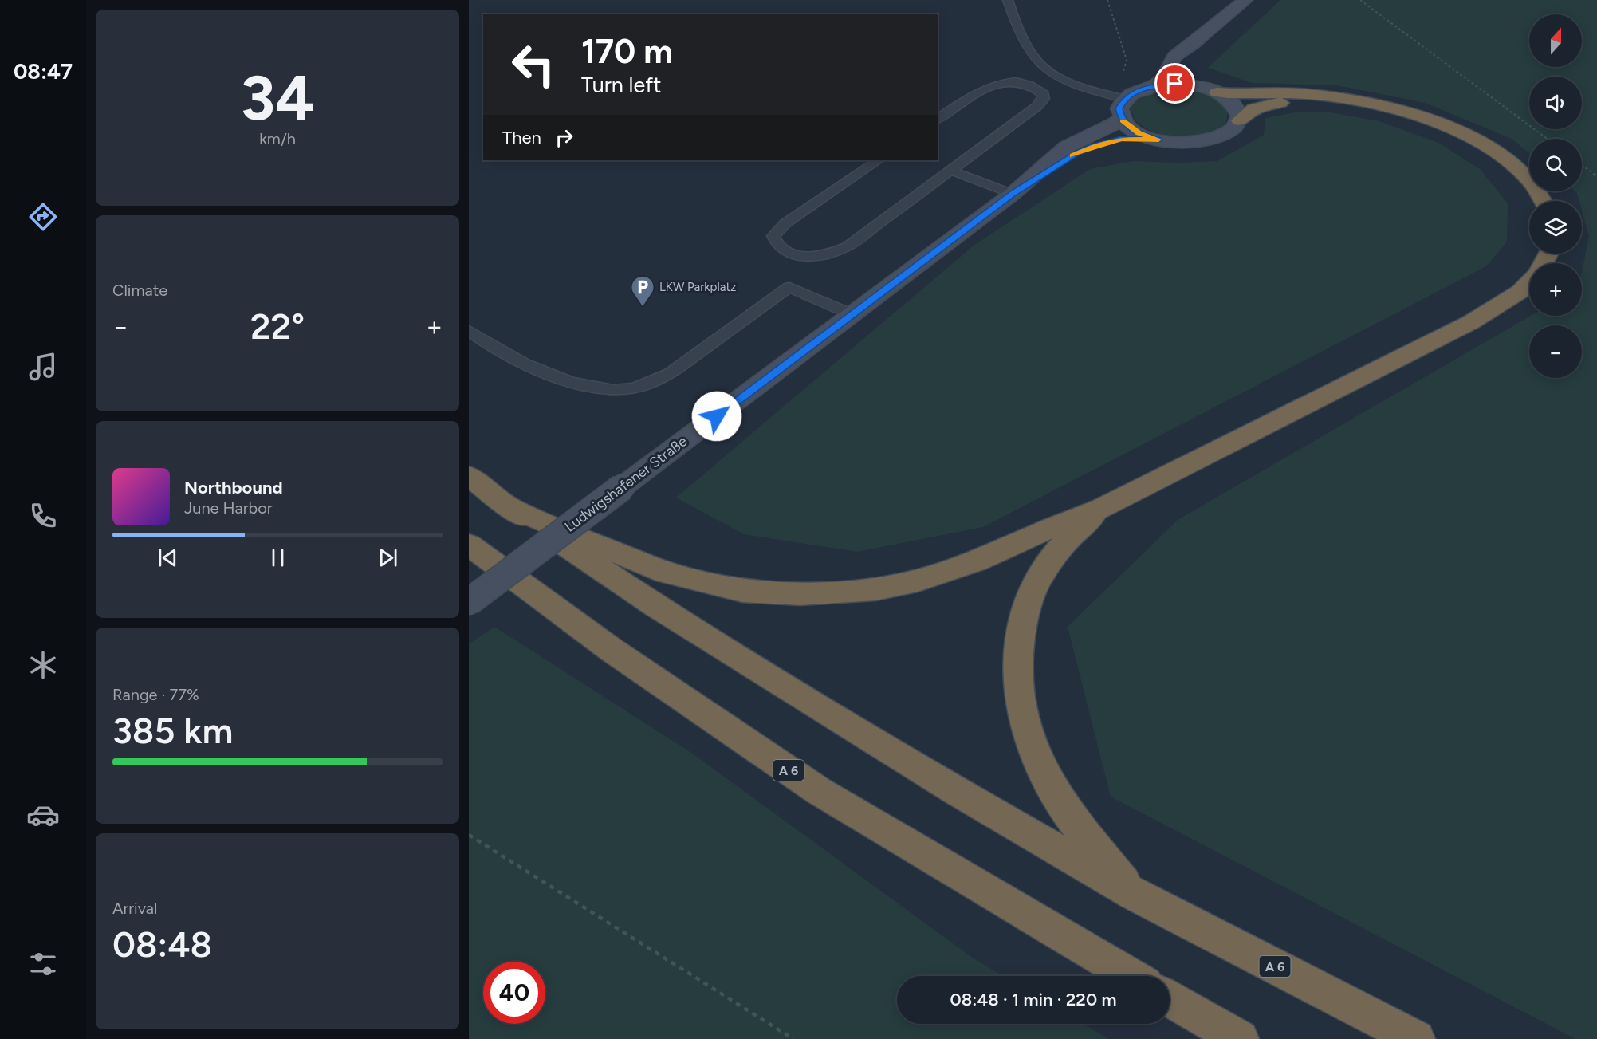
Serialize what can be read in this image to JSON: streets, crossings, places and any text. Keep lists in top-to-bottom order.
{
  "streets": {
    "highway": ["A 6"],
    "street": ["Ludwigshafener Straße"]
  },
  "places": {
    "parking": ["LKW Parkplatz"]
  },
  "north": "top",
  "page": {
    "tabs": "08:47",
    "tile": [
      ["34", "km/h"],
      "Climate",
      ["Range · 77%", "385 km"],
      ["Arrival", "08:48"]
    ],
    "map_buttons": ["+", "−"],
    "turn": ["170 m", "Turn left"],
    "then": "Then",
    "heat": ["−", "22°", "+"],
    "song": ["Northbound", "June Harbor"],
    "limit": "40",
    "trip": "08:48 · 1 min · 220 m"
  }
}
